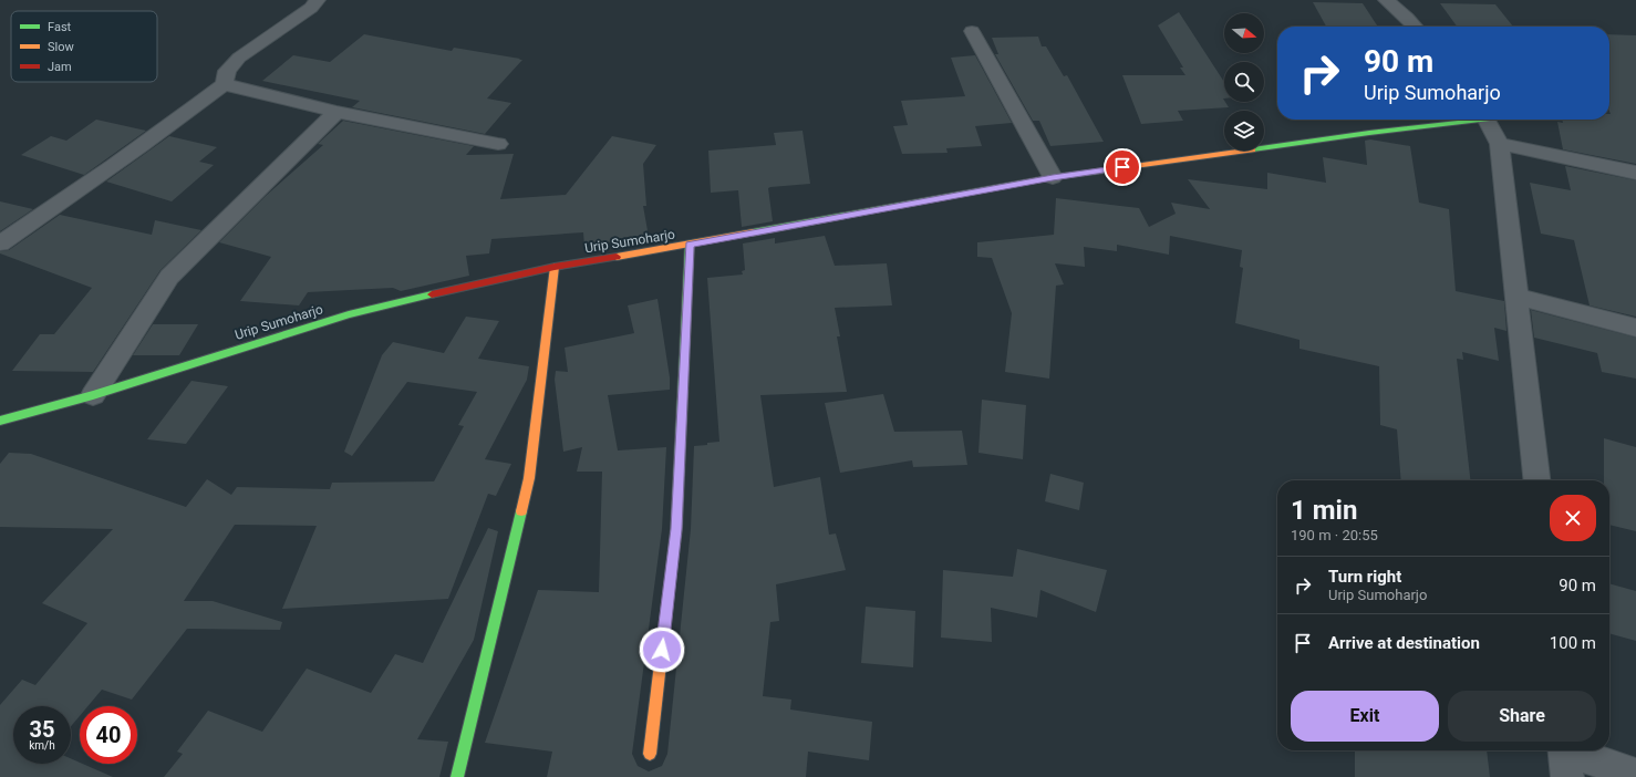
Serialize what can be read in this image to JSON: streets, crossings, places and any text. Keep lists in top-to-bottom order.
{
  "streets": {
    "street": ["Urip Sumoharjo"]
  },
  "legend": ["Fast", "Slow", "Jam"],
  "north": "right",
  "page": {
    "turn": ["90 m", "Urip Sumoharjo"],
    "heading": ["1 min", "190 m · 20:55"],
    "list": [
      {
        "name": "Turn right",
        "note": "Urip Sumoharjo",
        "value": "90 m"
      },
      {
        "name": "Arrive at destination",
        "value": "100 m"
      }
    ],
    "buttons": ["Exit", "Share"],
    "speed": "35 km/h",
    "limit": "40"
  }
}
